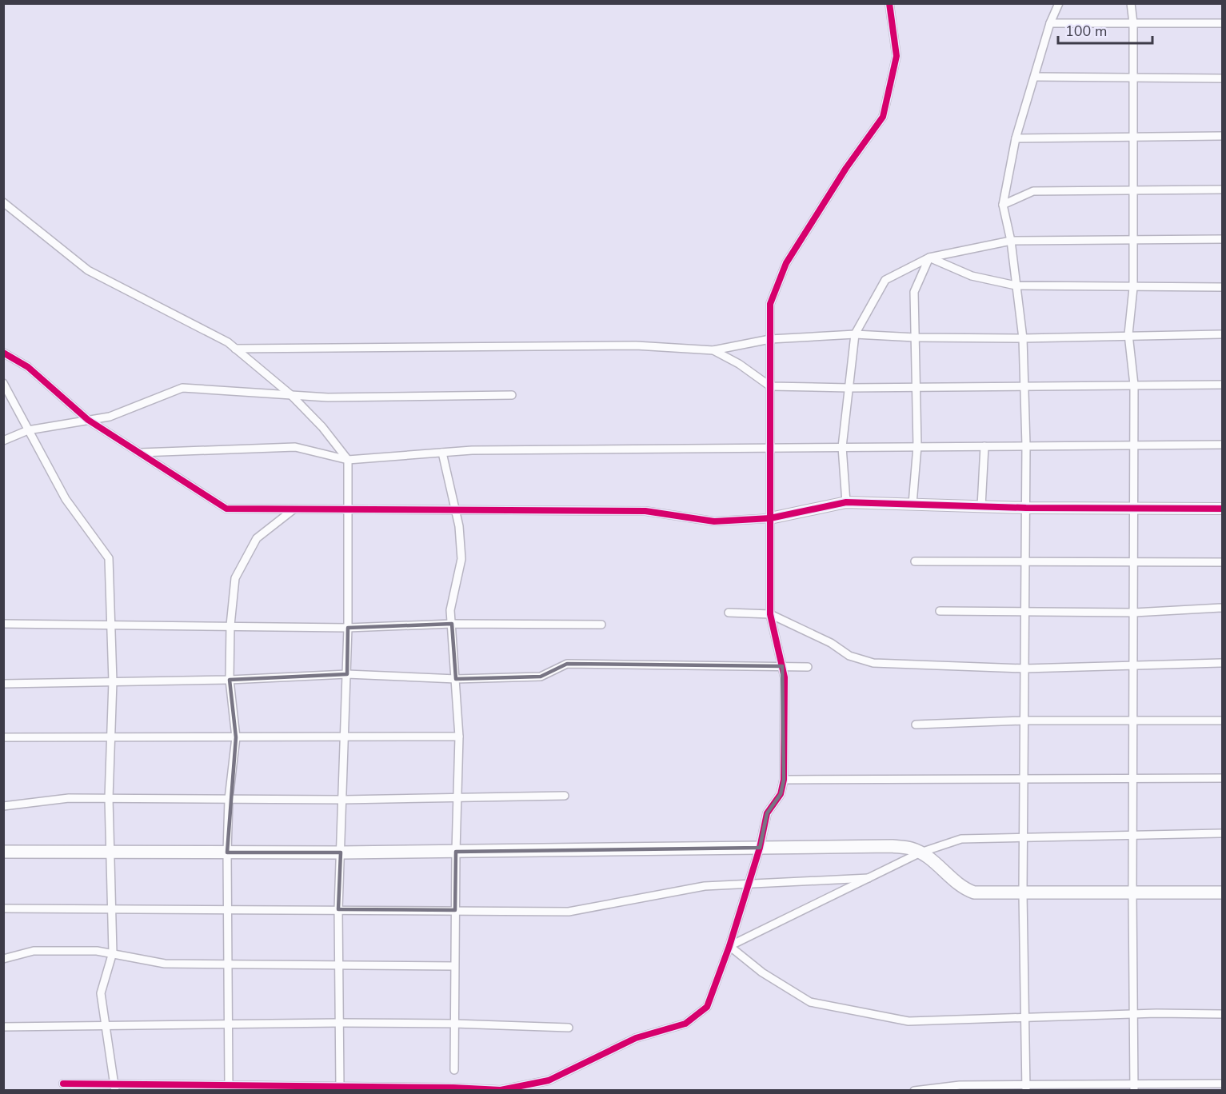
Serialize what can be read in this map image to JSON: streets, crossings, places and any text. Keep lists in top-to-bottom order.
{
  "scale_bar": "100 m"
}
